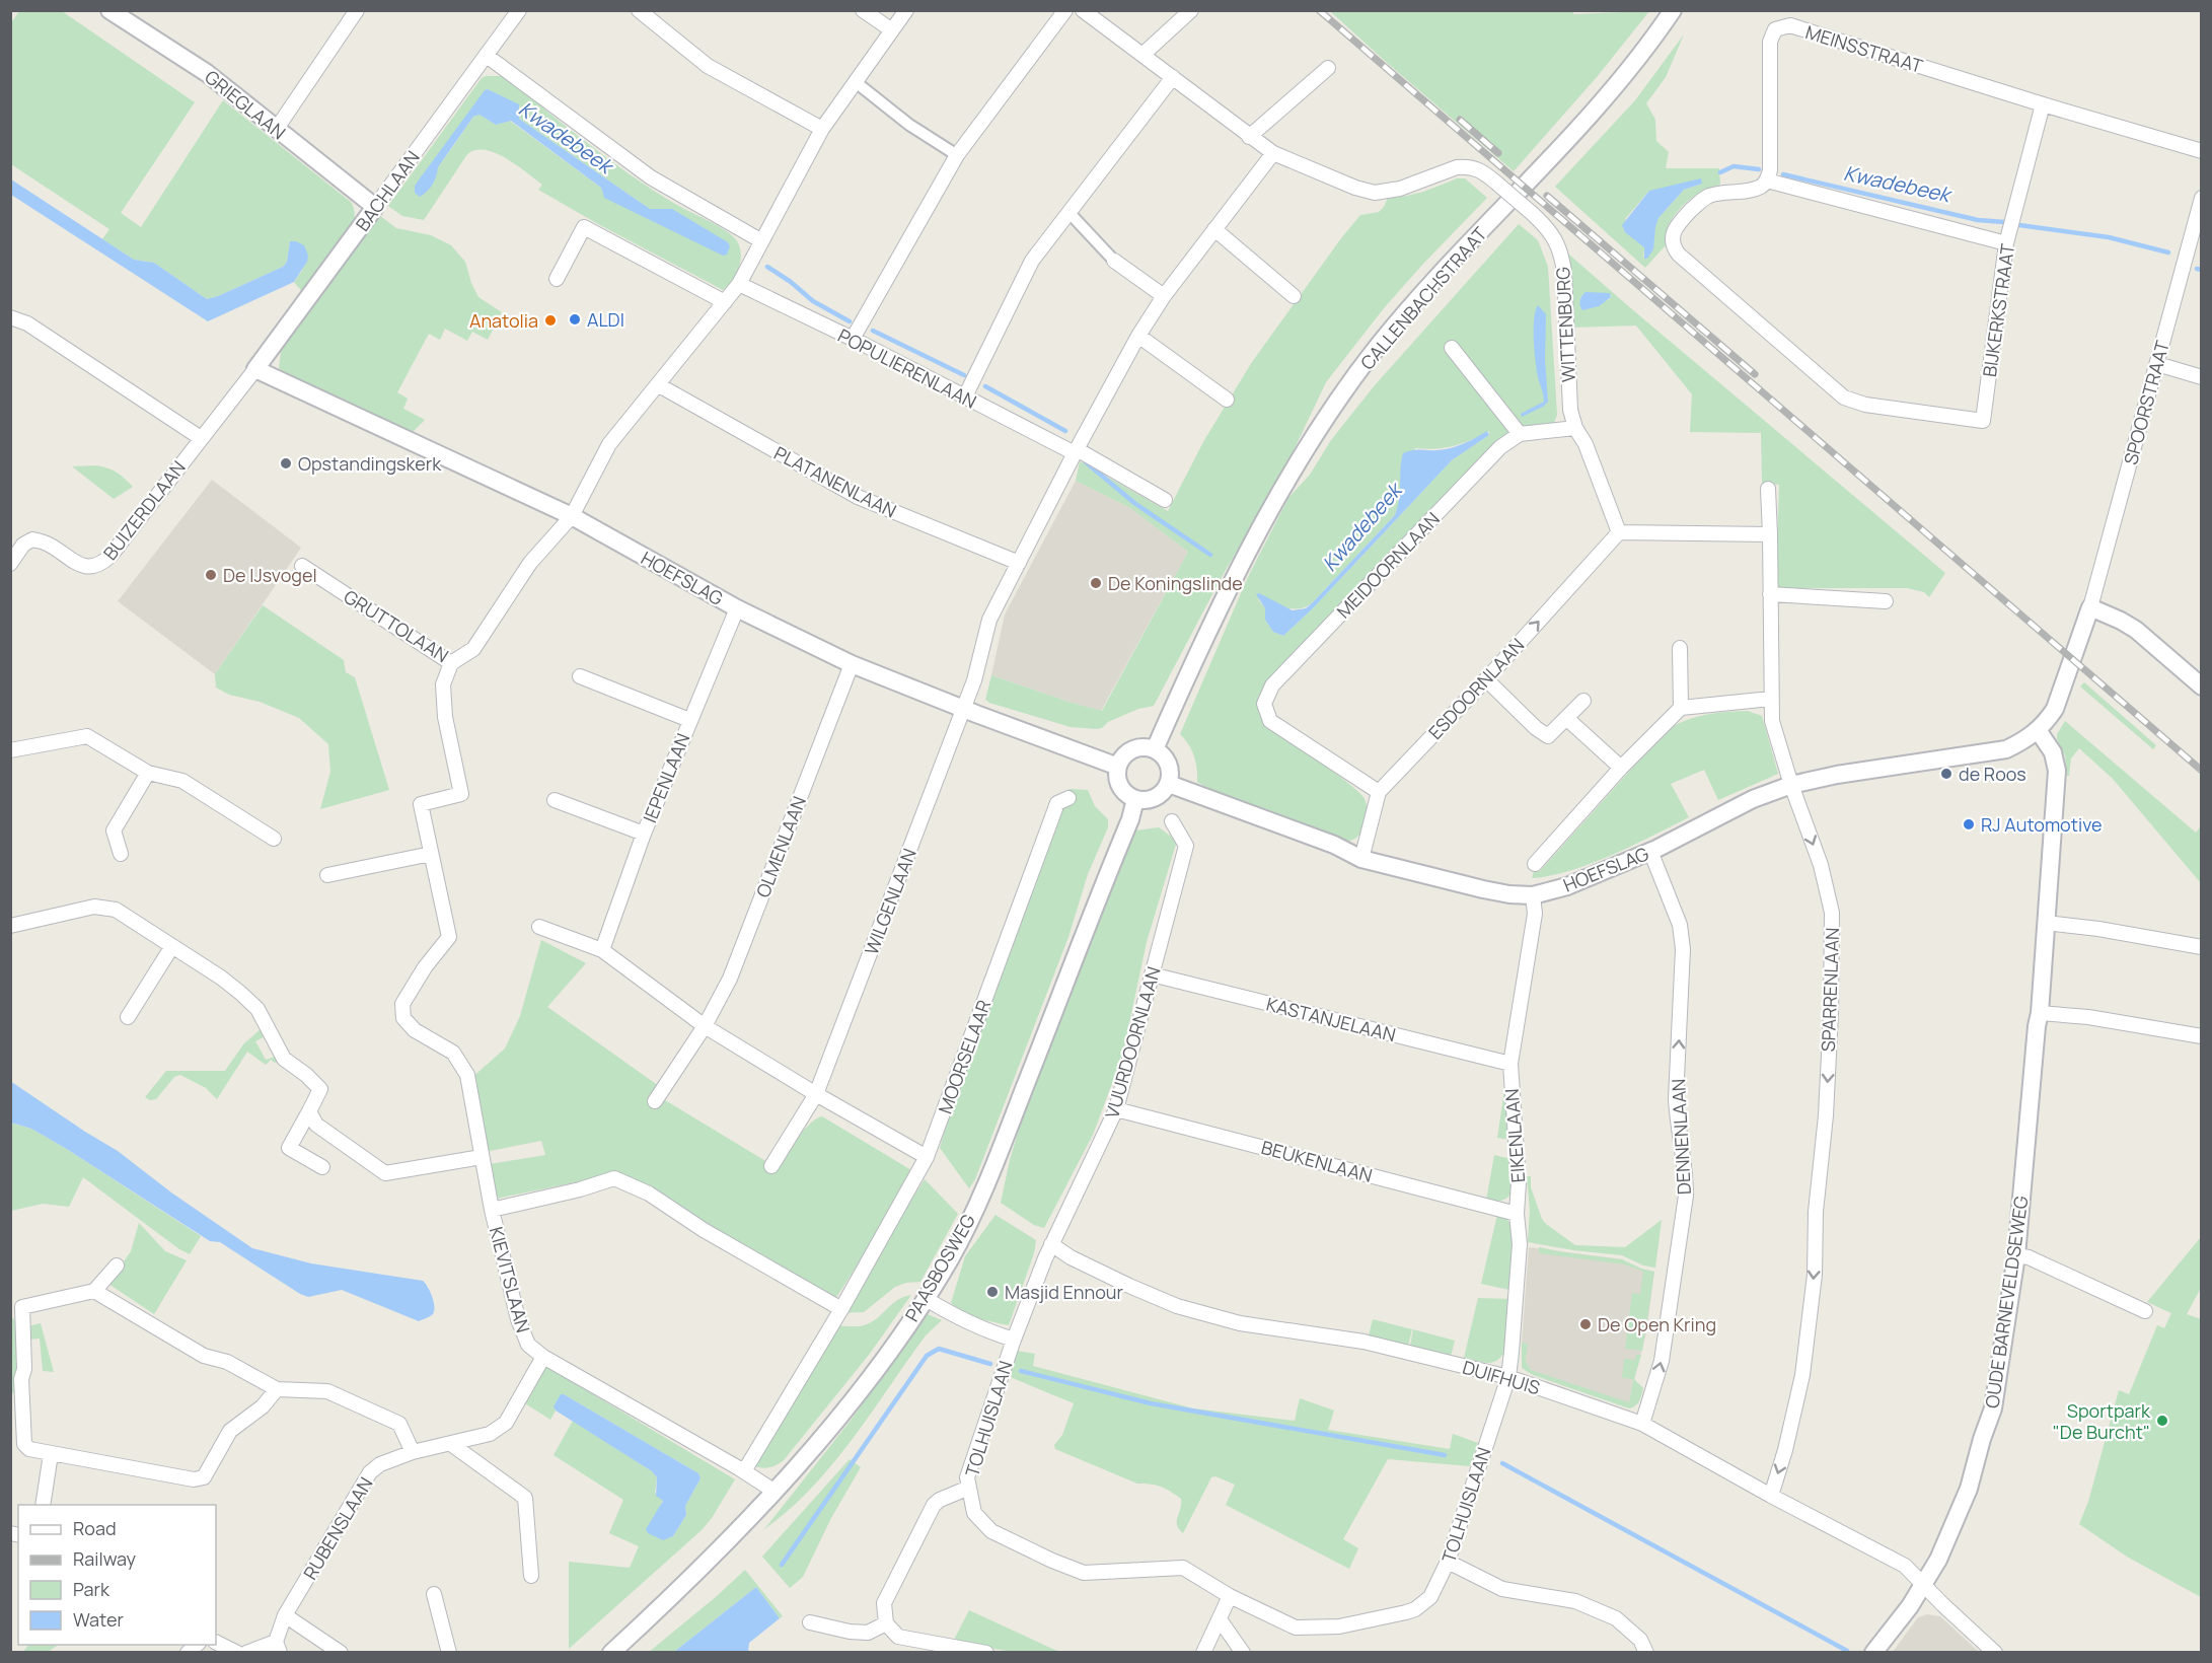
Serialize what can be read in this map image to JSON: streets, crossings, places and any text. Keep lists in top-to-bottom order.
{
  "streets": {
    "street": [
      "MEINSSTRAAT",
      "GRIEGLAAN",
      "BACHLAAN",
      "CALLENBACHSTRAAT",
      "BIJKERKSTRAAT",
      "WITTENBURG",
      "POPULIERENLAAN",
      "SPOORSTRAAT",
      "PLATANENLAAN",
      "BUIZERDLAAN",
      "MEIDOORNLAAN",
      "HOEFSLAG",
      "GRUTTOLAAN",
      "ESDOORNLAAN",
      "IEPENLAAN",
      "OLMENLAAN",
      "WILGENLAAN",
      "SPARRENLAAN",
      "KASTANJELAAN",
      "VUURDOORNLAAN",
      "MOORSELAAR",
      "EIKENLAAN",
      "DENNENLAAN",
      "BEUKENLAAN",
      "PAASBOSWEG",
      "KIEVITSLAAN",
      "OUDE BARNEVELDSEWEG",
      "DUIFHUIS",
      "TOLHUISLAAN",
      "RUBENSLAAN"
    ]
  },
  "crossings": [
    ["MEINSSTRAAT", "BIJKERKSTRAAT"],
    ["GRIEGLAAN", "BACHLAAN"],
    ["BACHLAAN", "BUIZERDLAAN"],
    ["BACHLAAN", "HOEFSLAG"],
    ["CALLENBACHSTRAAT", "HOEFSLAG"],
    ["CALLENBACHSTRAAT", "PAASBOSWEG"],
    ["WITTENBURG", "ESDOORNLAAN"],
    ["WITTENBURG", "WILGENLAAN"],
    ["POPULIERENLAAN", "GRUTTOLAAN"],
    ["POPULIERENLAAN", "WILGENLAAN"],
    ["PLATANENLAAN", "GRUTTOLAAN"],
    ["PLATANENLAAN", "WILGENLAAN"],
    ["BUIZERDLAAN", "HOEFSLAG"],
    ["MEIDOORNLAAN", "ESDOORNLAAN"],
    ["HOEFSLAG", "GRUTTOLAAN"],
    ["HOEFSLAG", "ESDOORNLAAN"],
    ["HOEFSLAG", "IEPENLAAN"],
    ["HOEFSLAG", "OLMENLAAN"],
    ["HOEFSLAG", "WILGENLAAN"],
    ["HOEFSLAG", "SPARRENLAAN"],
    ["HOEFSLAG", "EIKENLAAN"],
    ["HOEFSLAG", "DENNENLAAN"],
    ["HOEFSLAG", "PAASBOSWEG"],
    ["HOEFSLAG", "OUDE BARNEVELDSEWEG"],
    ["SPARRENLAAN", "DUIFHUIS"],
    ["KASTANJELAAN", "VUURDOORNLAAN"],
    ["KASTANJELAAN", "EIKENLAAN"],
    ["VUURDOORNLAAN", "BEUKENLAAN"],
    ["VUURDOORNLAAN", "DUIFHUIS"],
    ["VUURDOORNLAAN", "TOLHUISLAAN"],
    ["MOORSELAAR", "KIEVITSLAAN"],
    ["EIKENLAAN", "BEUKENLAAN"],
    ["EIKENLAAN", "DUIFHUIS"],
    ["EIKENLAAN", "TOLHUISLAAN"],
    ["DENNENLAAN", "DUIFHUIS"],
    ["PAASBOSWEG", "KIEVITSLAAN"],
    ["KIEVITSLAAN", "RUBENSLAAN"],
    ["OUDE BARNEVELDSEWEG", "DUIFHUIS"],
    ["DUIFHUIS", "TOLHUISLAAN"]
  ],
  "one_way": ["ESDOORNLAAN", "SPARRENLAAN", "DENNENLAAN"],
  "water": ["Kwadebeek"],
  "places": [
    "ALDI",
    "Anatolia",
    "Opstandingskerk",
    "De IJsvogel",
    "De Koningslinde",
    "de Roos",
    "RJ Automotive",
    "Masjid Ennour",
    "De Open Kring",
    "Sportpark \"De Burcht\""
  ],
  "legend": [
    "Road",
    "Railway",
    "Park",
    "Water"
  ]
}
